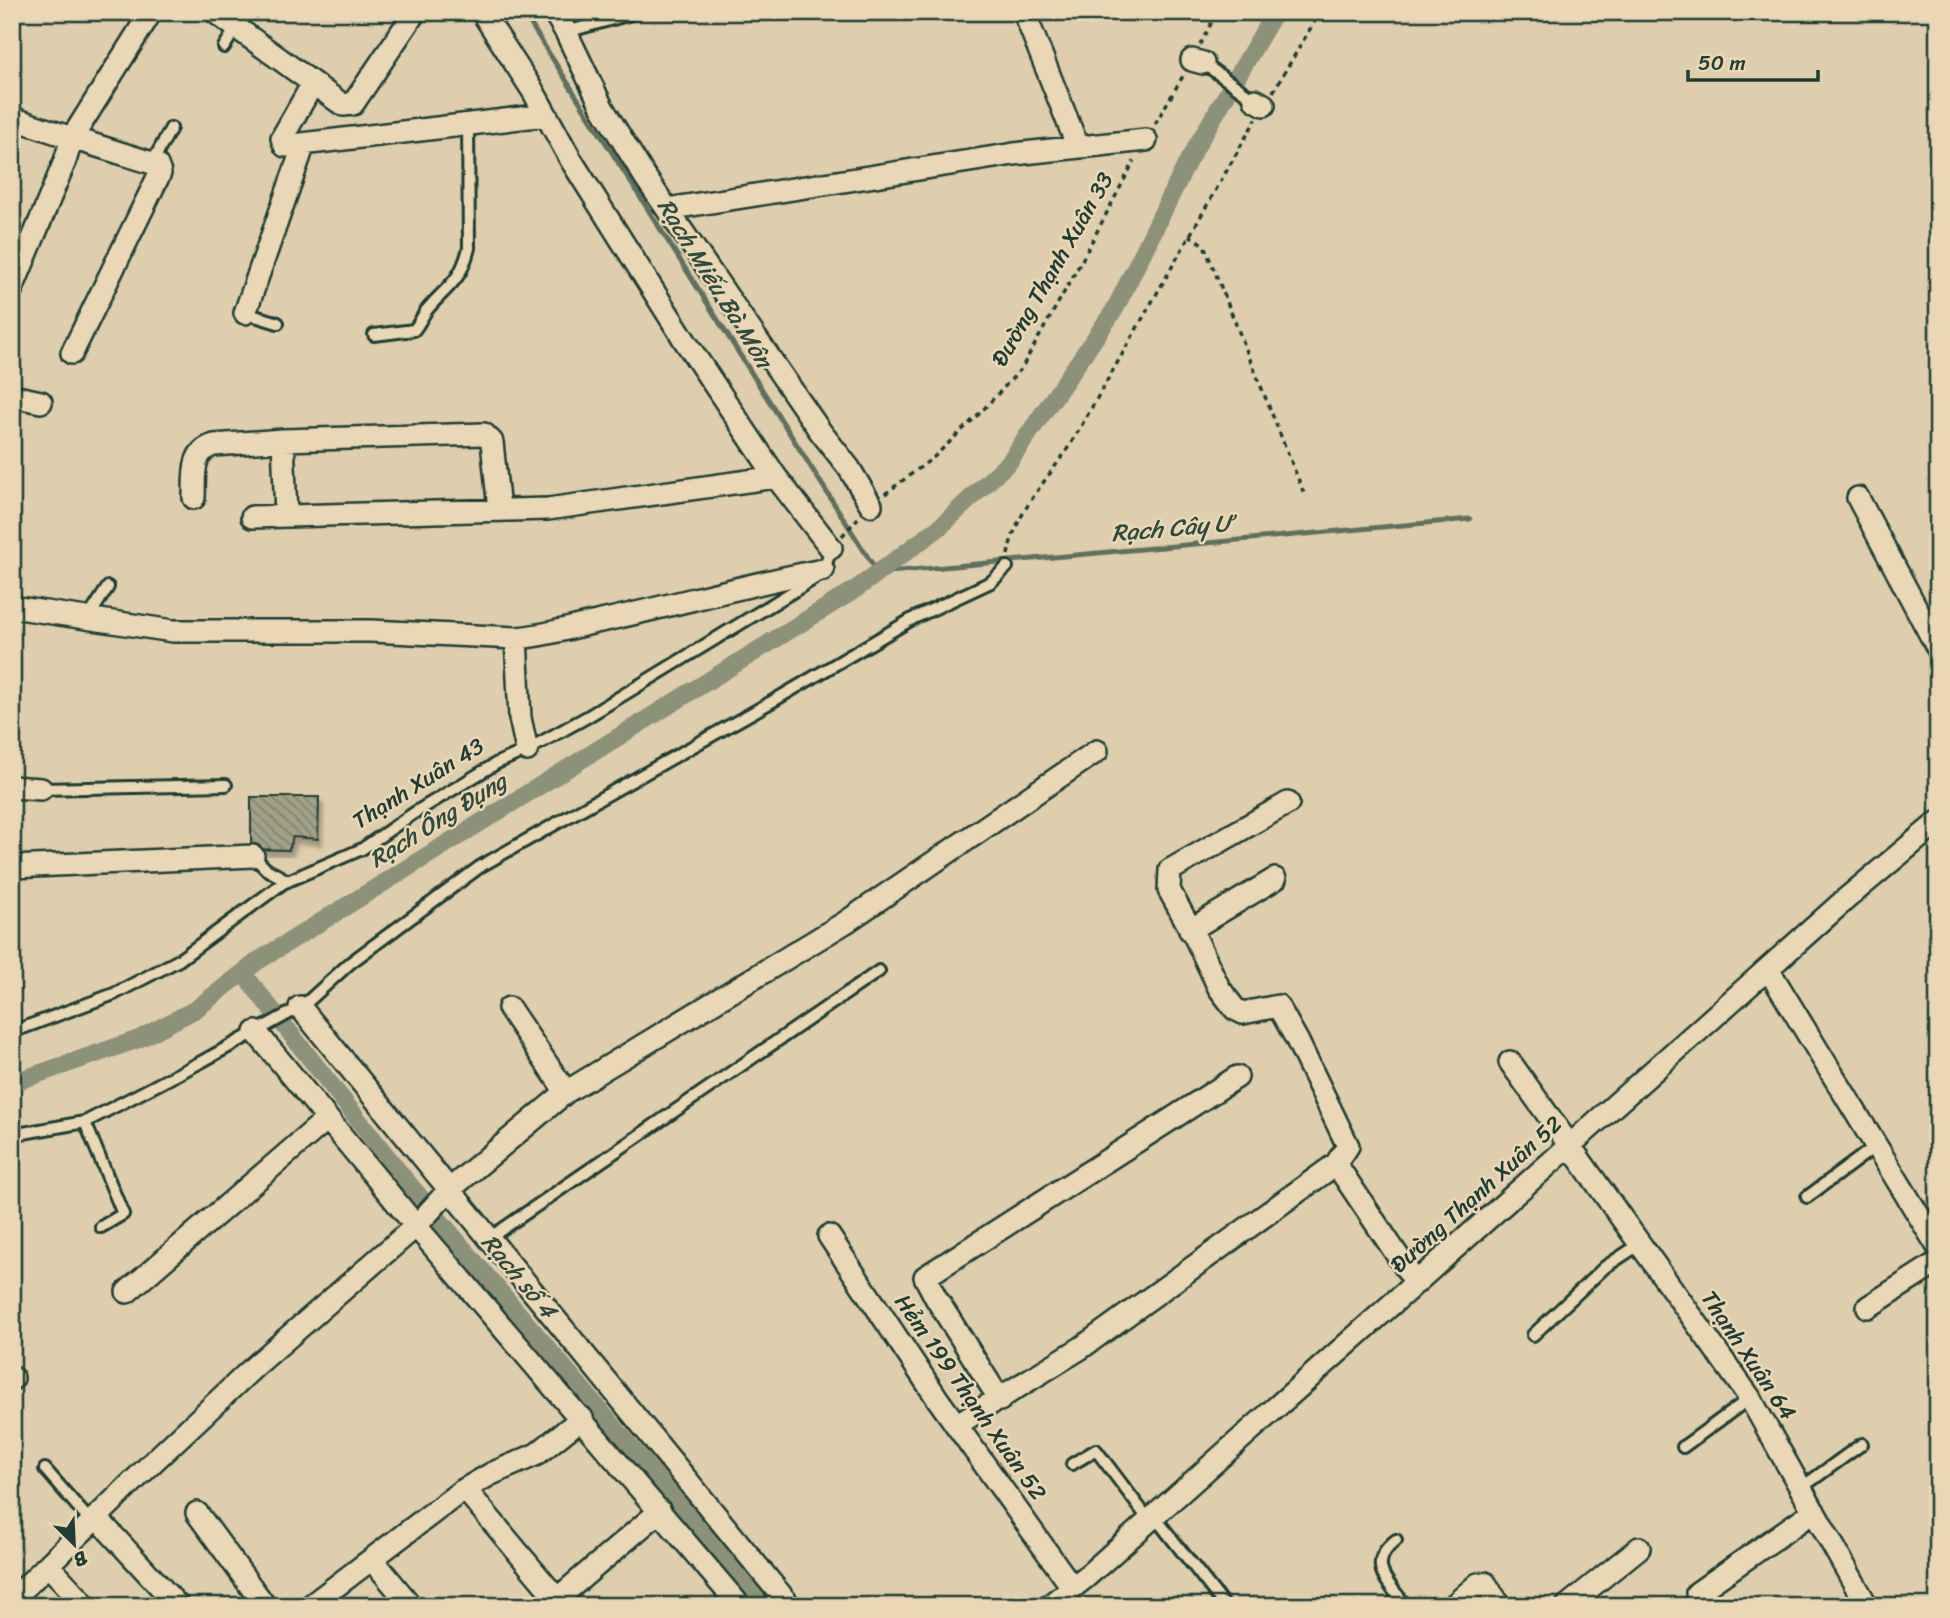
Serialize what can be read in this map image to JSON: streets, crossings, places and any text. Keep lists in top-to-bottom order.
{
  "streets": {
    "street": ["Đường Thạnh Xuân 52", "Thạnh Xuân 64", "Hẻm 199 Thạnh Xuân 52"],
    "lane": ["Thạnh Xuân 43"],
    "path": ["Đường Thạnh Xuân 33"]
  },
  "crossings": [
    ["Đường Thạnh Xuân 52", "Thạnh Xuân 64"],
    ["Đường Thạnh Xuân 52", "Hẻm 199 Thạnh Xuân 52"]
  ],
  "water": [
    "Rạch Miếu Bà Môn",
    "Rạch Cây Ư",
    "Rạch Ông Đụng",
    "Rạch số 4"
  ],
  "scale_bar": "50 m",
  "north": "bottom right"
}
